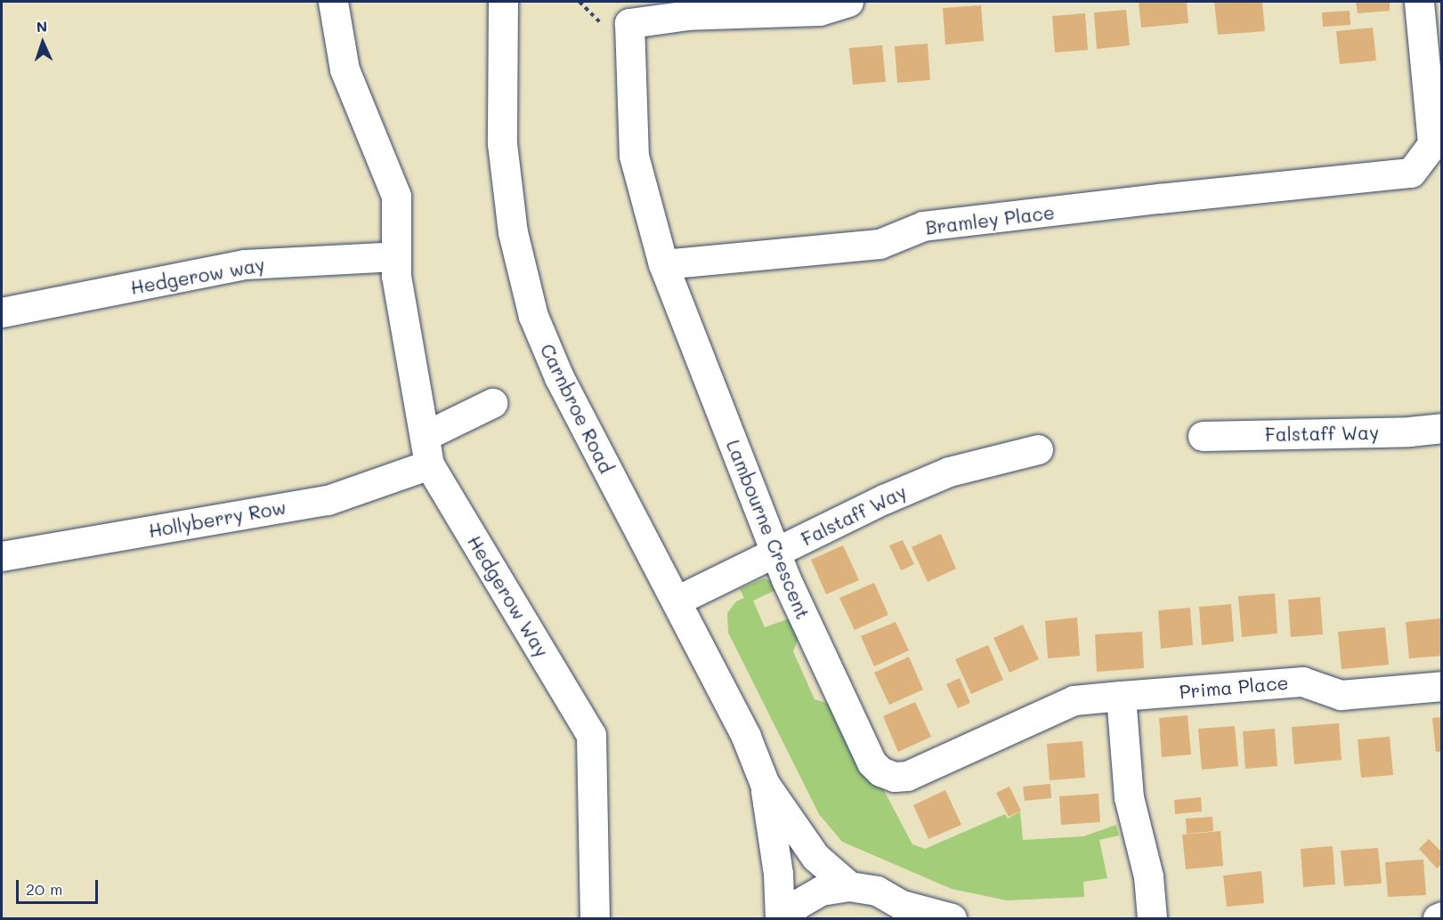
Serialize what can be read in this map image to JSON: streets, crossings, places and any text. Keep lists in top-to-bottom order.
{
  "streets": {
    "street": [
      "Bramley Place",
      "Hedgerow way",
      "Carnbroe Road",
      "Falstaff Way",
      "Hollyberry Row",
      "Lambourne Crescent",
      "Hedgerow Way",
      "Prima Place"
    ]
  },
  "crossings": [
    ["Bramley Place", "Lambourne Crescent"],
    ["Hedgerow way", "Hedgerow Way"],
    ["Carnbroe Road", "Falstaff Way"],
    ["Falstaff Way", "Lambourne Crescent"],
    ["Hollyberry Row", "Hedgerow Way"],
    ["Lambourne Crescent", "Prima Place"]
  ],
  "scale_bar": "20 m",
  "north": "top"
}
